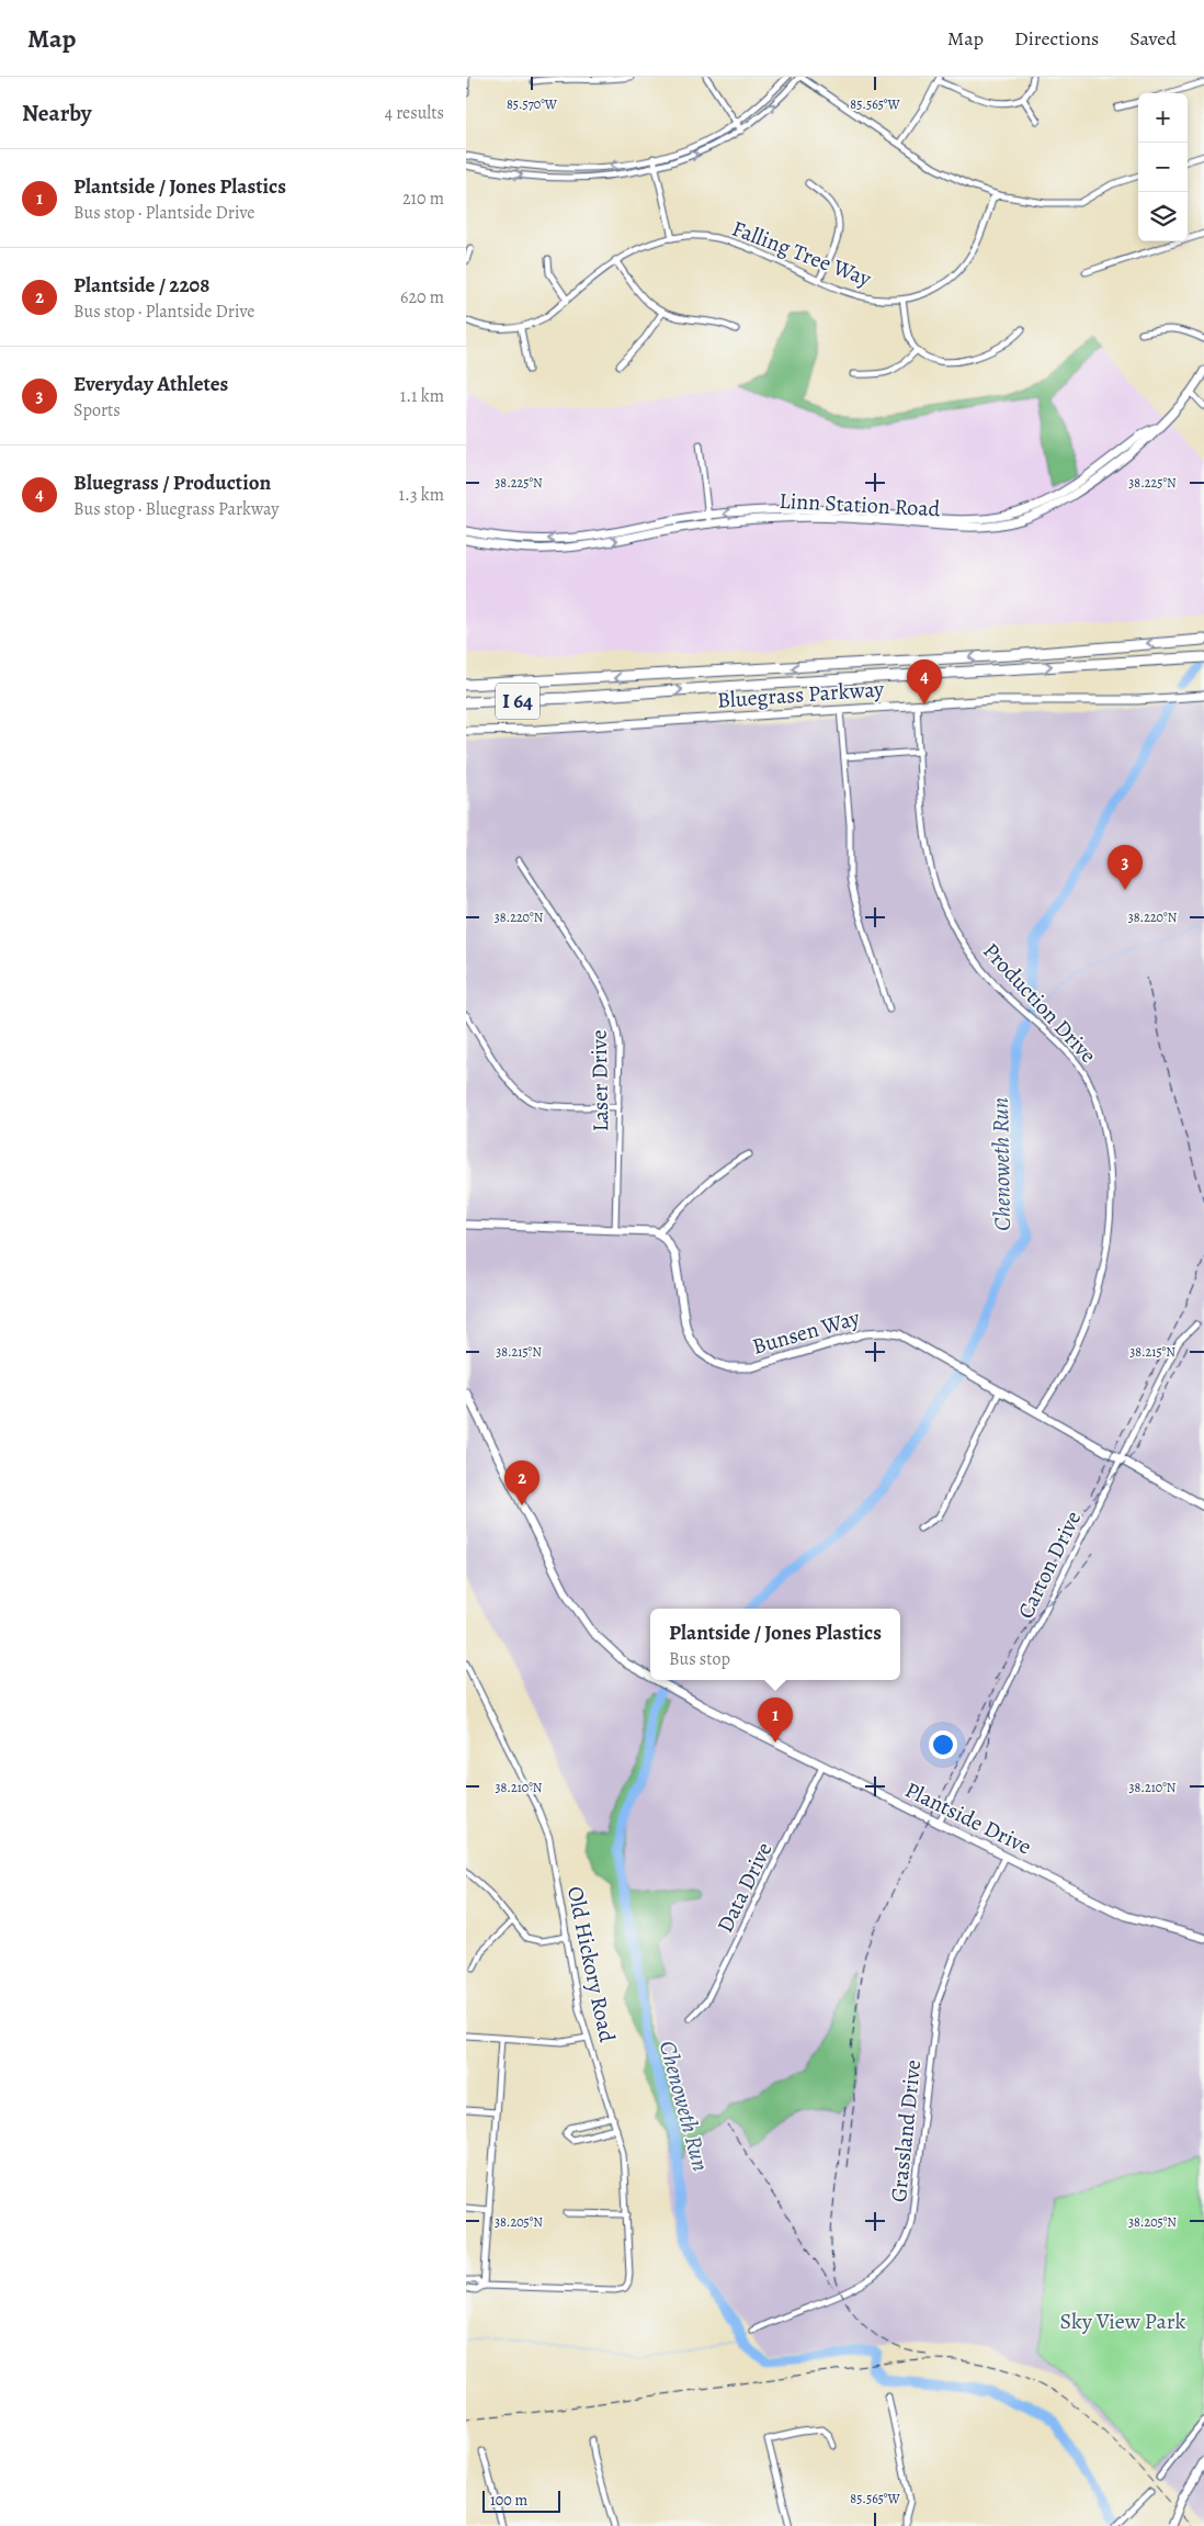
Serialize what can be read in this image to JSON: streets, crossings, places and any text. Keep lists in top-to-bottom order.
{
  "streets": {
    "highway": ["I 64"],
    "street": [
      "Falling Tree Way",
      "Linn Station Road",
      "Bluegrass Parkway",
      "Production Drive",
      "Laser Drive",
      "Bunsen Way",
      "Carton Drive",
      "Plantside Drive",
      "Data Drive",
      "Old Hickory Road",
      "Grassland Drive"
    ]
  },
  "crossings": [
    ["Bluegrass Parkway", "Production Drive"],
    ["Production Drive", "Bunsen Way"],
    ["Bunsen Way", "Carton Drive"],
    ["Carton Drive", "Plantside Drive"],
    ["Plantside Drive", "Data Drive"],
    ["Plantside Drive", "Grassland Drive"]
  ],
  "water": ["Chenoweth Run"],
  "parks": ["Sky View Park"],
  "scale_bar": "100 m",
  "page": {
    "header": "Map",
    "nav": ["Map", "Directions", "Saved"],
    "heading": ["Nearby", "4 results"],
    "map_buttons": ["+", "−"],
    "list": [
      {
        "mark": "1",
        "name": "Plantside / Jones Plastics",
        "note": "Bus stop · Plantside Drive",
        "value": "210 m"
      },
      {
        "mark": "2",
        "name": "Plantside / 2208",
        "note": "Bus stop · Plantside Drive",
        "value": "620 m"
      },
      {
        "mark": "3",
        "name": "Everyday Athletes",
        "note": "Sports",
        "value": "1.1 km"
      },
      {
        "mark": "4",
        "name": "Bluegrass / Production",
        "note": "Bus stop · Bluegrass Parkway",
        "value": "1.3 km"
      }
    ],
    "pins": [
      "4",
      "3",
      "2",
      "1"
    ],
    "popup": ["Plantside / Jones Plastics", "Bus stop"],
    "scale": "100 m"
  },
  "coordinates": [
    "85.570°W",
    "85.565°W",
    "38.225°N",
    "38.220°N",
    "38.215°N",
    "38.210°N",
    "38.205°N"
  ]
}
